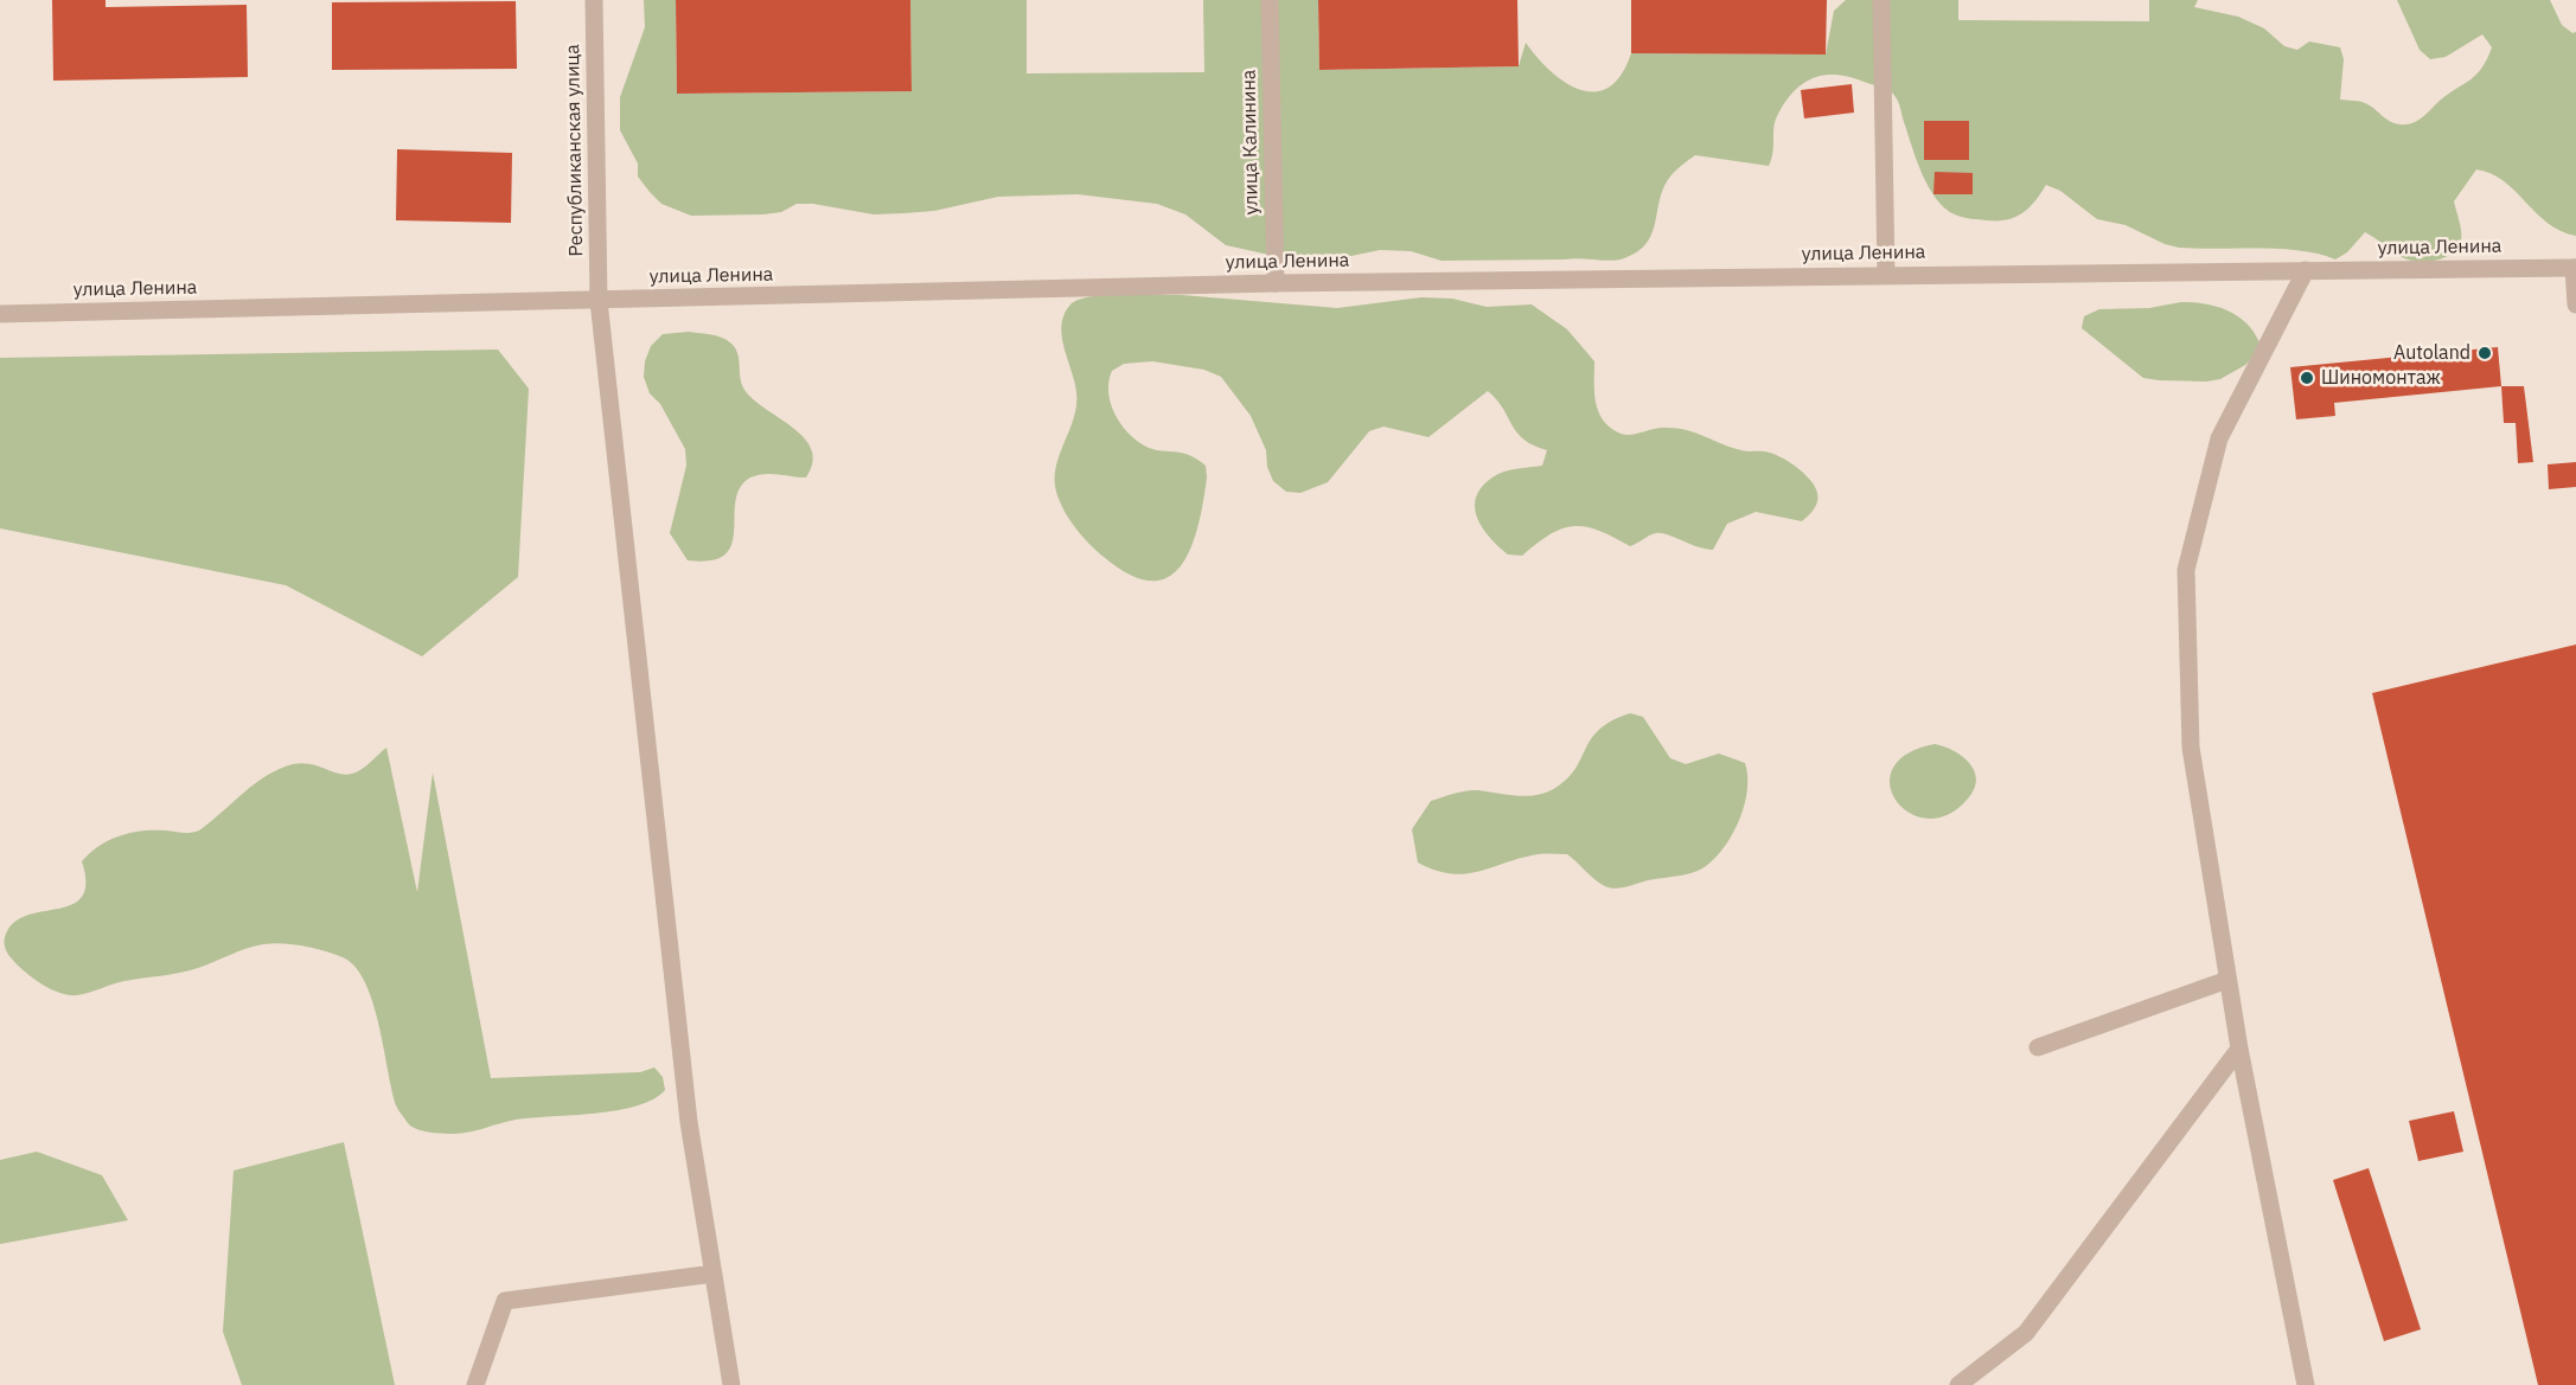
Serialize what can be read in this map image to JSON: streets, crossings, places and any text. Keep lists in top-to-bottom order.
{
  "streets": {
    "street": ["улица Калинина", "Республиканская улица", "улица Ленина"]
  },
  "crossings": [
    ["улица Калинина", "улица Ленина"],
    ["Республиканская улица", "улица Ленина"]
  ],
  "places": ["Autoland", "Шиномонтаж"]
}
